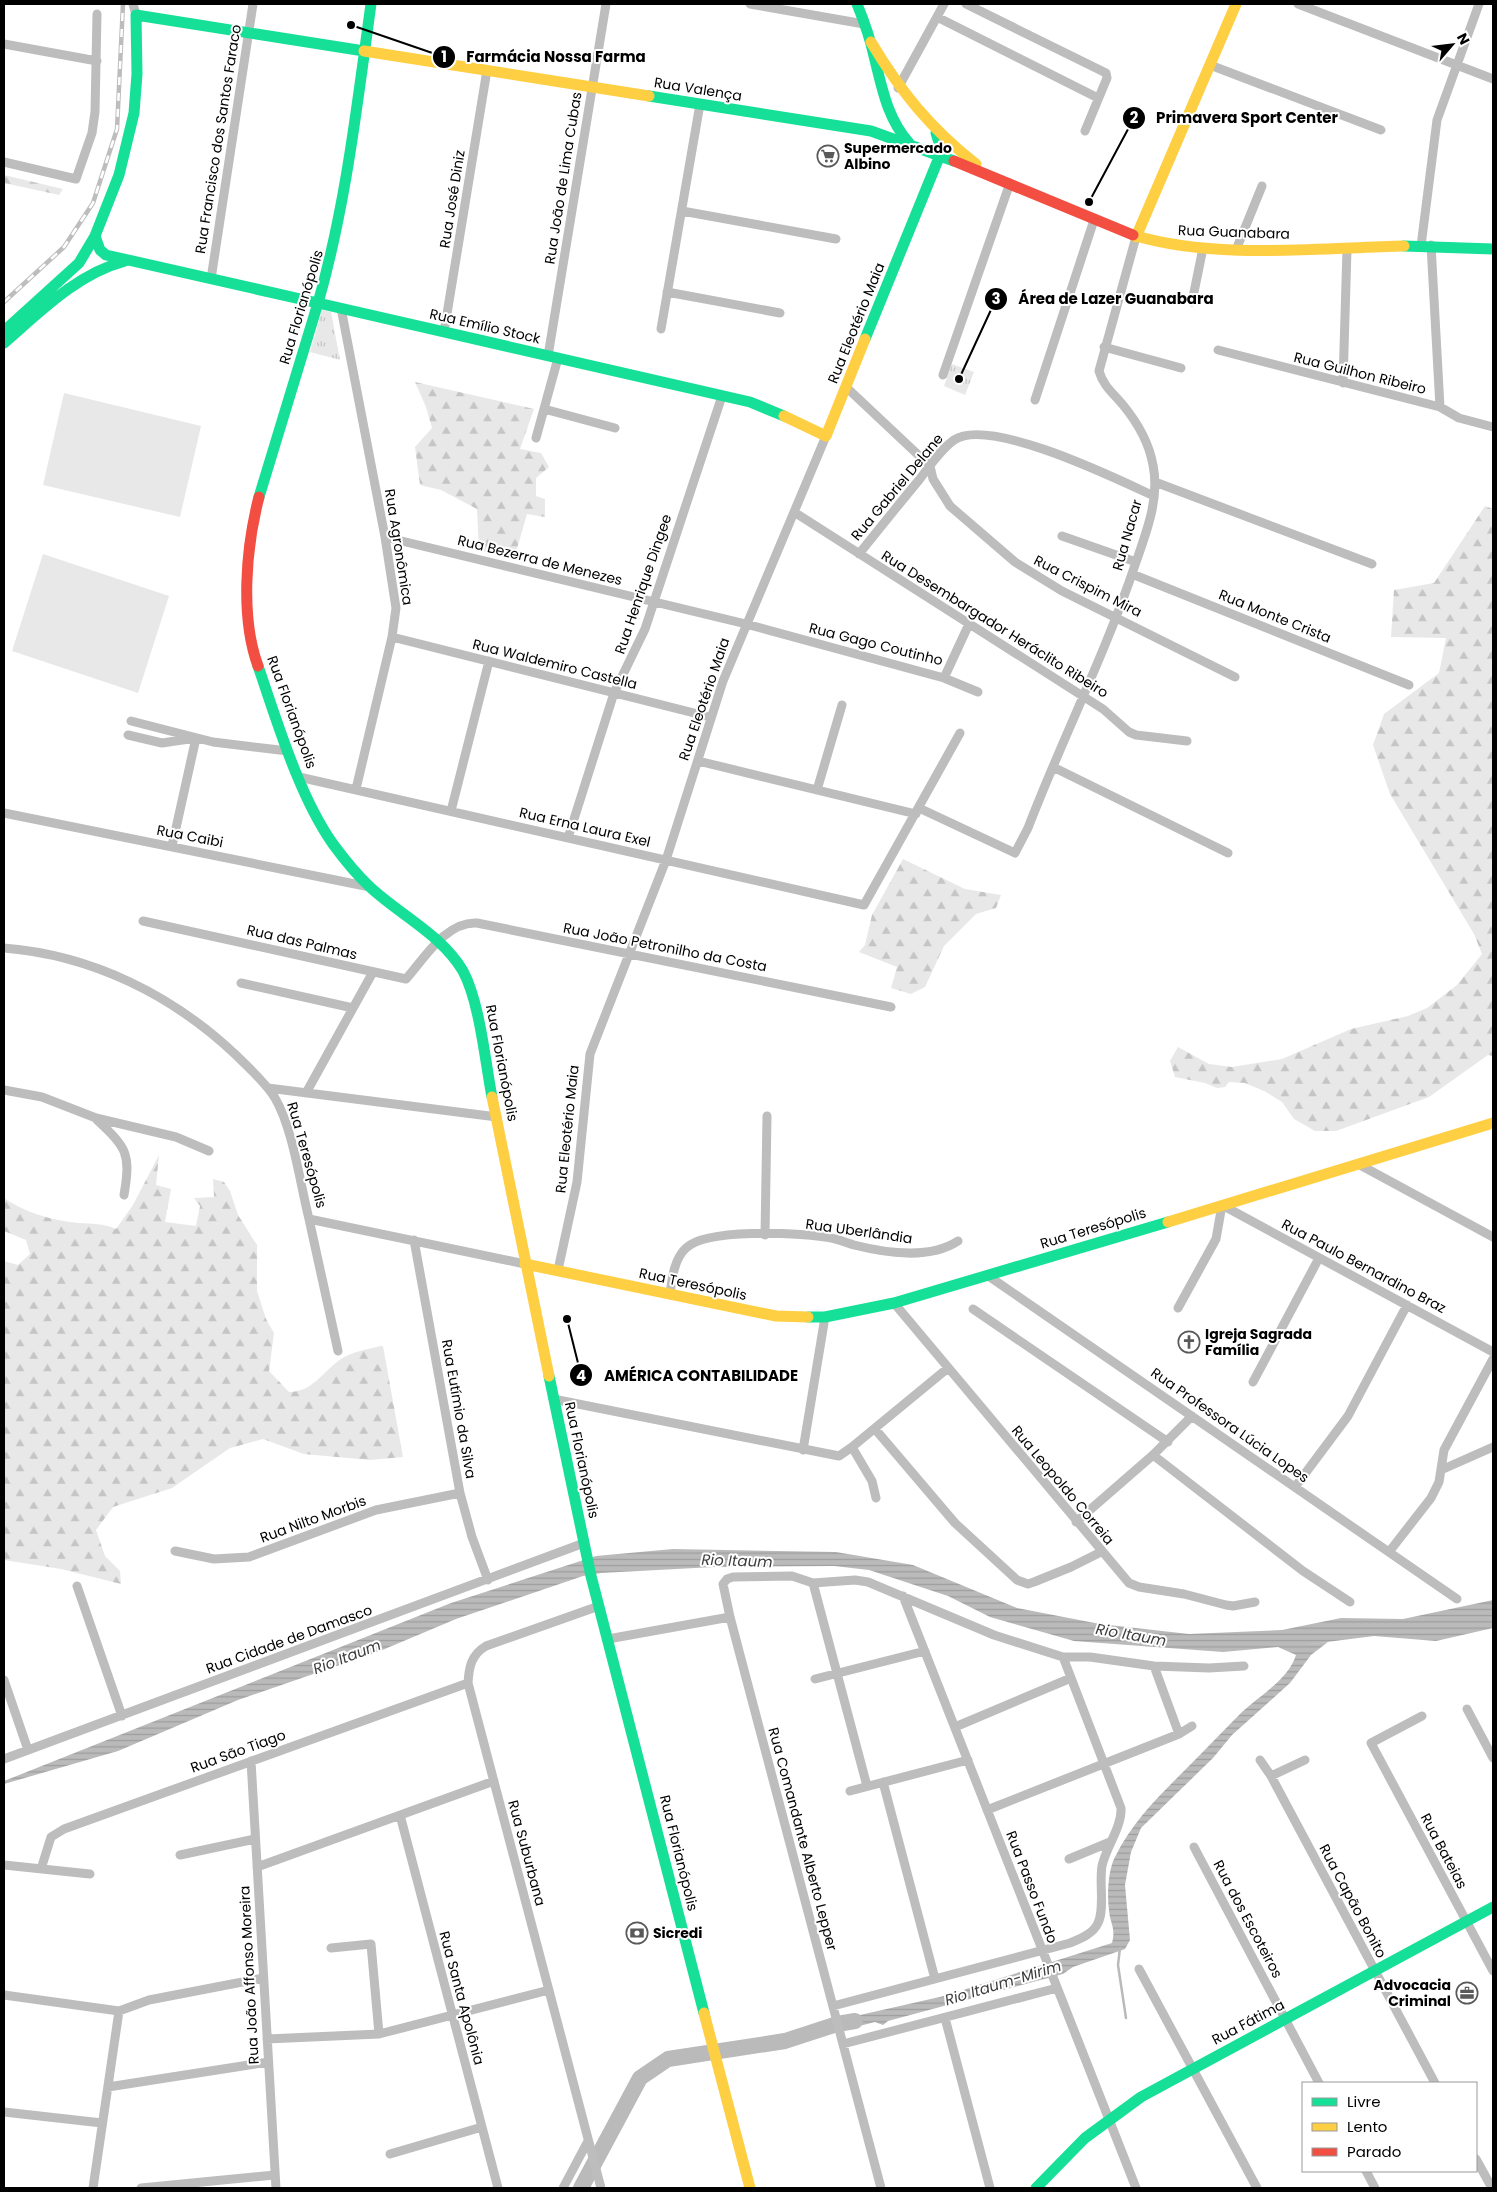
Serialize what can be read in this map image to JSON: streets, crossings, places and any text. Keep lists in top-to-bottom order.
{
  "streets": {
    "main road": [
      "Rua Valença",
      "Rua Guanabara",
      "Rua Florianópolis",
      "Rua Eleotério Maia",
      "Rua Emílio Stock",
      "Rua Nacar",
      "Rua Teresópolis",
      "Rua Fátima"
    ],
    "street": [
      "Rua Francisco dos Santos Faraco",
      "Rua João de Lima Cubas",
      "Rua José Diniz",
      "Rua Guilhon Ribeiro",
      "Rua Gabriel Delane",
      "Rua Agronômica",
      "Rua Bezerra de Menezes",
      "Rua Henrique Dingee",
      "Rua Crispim Mira",
      "Rua Monte Crista",
      "Rua Desembargador Heráclito Ribeiro",
      "Rua Gago Coutinho",
      "Rua Waldemiro Castella",
      "Rua Erna Laura Exel",
      "Rua Caibi",
      "Rua das Palmas",
      "Rua João Petronilho da Costa",
      "Rua Uberlândia",
      "Rua Paulo Bernardino Braz",
      "Rua Eutímio da Silva",
      "Rua Professora Lúcia Lopes",
      "Rua Leopoldo Correia",
      "Rua Nilto Morbis",
      "Rua Cidade de Damasco",
      "Rua São Tiago",
      "Rua Comandante Alberto Lepper",
      "Rua Bateias",
      "Rua Suburbana",
      "Rua Passo Fundo",
      "Rua Capão Bonito",
      "Rua dos Escoteiros",
      "Rua João Affonso Moreira",
      "Rua Santa Apolônia"
    ]
  },
  "crossings": [
    ["Rua Valença", "Rua Francisco dos Santos Faraco"],
    ["Rua Valença", "Rua João de Lima Cubas"],
    ["Rua Valença", "Rua José Diniz"],
    ["Rua Valença", "Rua Guanabara"],
    ["Rua Valença", "Rua Florianópolis"],
    ["Rua Francisco dos Santos Faraco", "Rua Emílio Stock"],
    ["Rua João de Lima Cubas", "Rua Emílio Stock"],
    ["Rua José Diniz", "Rua Emílio Stock"],
    ["Rua Guanabara", "Rua Eleotério Maia"],
    ["Rua Guanabara", "Rua Nacar"],
    ["Rua Florianópolis", "Rua Emílio Stock"],
    ["Rua Florianópolis", "Rua Erna Laura Exel"],
    ["Rua Florianópolis", "Rua Caibi"],
    ["Rua Florianópolis", "Rua das Palmas"],
    ["Rua Florianópolis", "Rua João Petronilho da Costa"],
    ["Rua Florianópolis", "Rua Teresópolis"],
    ["Rua Florianópolis", "Rua Cidade de Damasco"],
    ["Rua Florianópolis", "Rua Suburbana"],
    ["Rua Eleotério Maia", "Rua Emílio Stock"],
    ["Rua Eleotério Maia", "Rua Bezerra de Menezes"],
    ["Rua Eleotério Maia", "Rua Crispim Mira"],
    ["Rua Eleotério Maia", "Rua Desembargador Heráclito Ribeiro"],
    ["Rua Eleotério Maia", "Rua Gago Coutinho"],
    ["Rua Eleotério Maia", "Rua Waldemiro Castella"],
    ["Rua Eleotério Maia", "Rua Erna Laura Exel"],
    ["Rua Eleotério Maia", "Rua João Petronilho da Costa"],
    ["Rua Eleotério Maia", "Rua Teresópolis"],
    ["Rua Emílio Stock", "Rua Agronômica"],
    ["Rua Emílio Stock", "Rua Henrique Dingee"],
    ["Rua Gabriel Delane", "Rua Nacar"],
    ["Rua Gabriel Delane", "Rua Crispim Mira"],
    ["Rua Gabriel Delane", "Rua Desembargador Heráclito Ribeiro"],
    ["Rua Nacar", "Rua Crispim Mira"],
    ["Rua Nacar", "Rua Monte Crista"],
    ["Rua Nacar", "Rua Desembargador Heráclito Ribeiro"],
    ["Rua Nacar", "Rua Erna Laura Exel"],
    ["Rua Agronômica", "Rua Bezerra de Menezes"],
    ["Rua Agronômica", "Rua Waldemiro Castella"],
    ["Rua Agronômica", "Rua Erna Laura Exel"],
    ["Rua Bezerra de Menezes", "Rua Henrique Dingee"],
    ["Rua Bezerra de Menezes", "Rua Gago Coutinho"],
    ["Rua Henrique Dingee", "Rua Waldemiro Castella"],
    ["Rua Henrique Dingee", "Rua Erna Laura Exel"],
    ["Rua Desembargador Heráclito Ribeiro", "Rua Gago Coutinho"],
    ["Rua das Palmas", "Rua João Petronilho da Costa"],
    ["Rua Teresópolis", "Rua Uberlândia"],
    ["Rua Teresópolis", "Rua Paulo Bernardino Braz"],
    ["Rua Teresópolis", "Rua Eutímio da Silva"],
    ["Rua Teresópolis", "Rua Professora Lúcia Lopes"],
    ["Rua Teresópolis", "Rua Leopoldo Correia"],
    ["Rua Eutímio da Silva", "Rua Nilto Morbis"],
    ["Rua Eutímio da Silva", "Rua Cidade de Damasco"],
    ["Rua São Tiago", "Rua Suburbana"],
    ["Rua São Tiago", "Rua João Affonso Moreira"],
    ["Rua Bateias", "Rua Fátima"],
    ["Rua Passo Fundo", "Rua Fátima"],
    ["Rua Capão Bonito", "Rua Fátima"],
    ["Rua dos Escoteiros", "Rua Fátima"]
  ],
  "water": ["Rio Itaum", "Rio Itaum-Mirim"],
  "places": {
    "other": [
      "Farmácia Nossa Farma",
      "Primavera Sport Center",
      "Área de Lazer Guanabara",
      "AMÉRICA CONTABILIDADE"
    ],
    "supermarket": ["Supermercado Albino"],
    "church": ["Igreja Sagrada Família"],
    "bank": ["Sicredi"],
    "office": ["Advocacia Criminal"]
  },
  "legend": ["Livre", "Lento", "Parado"],
  "north": "top right"
}
